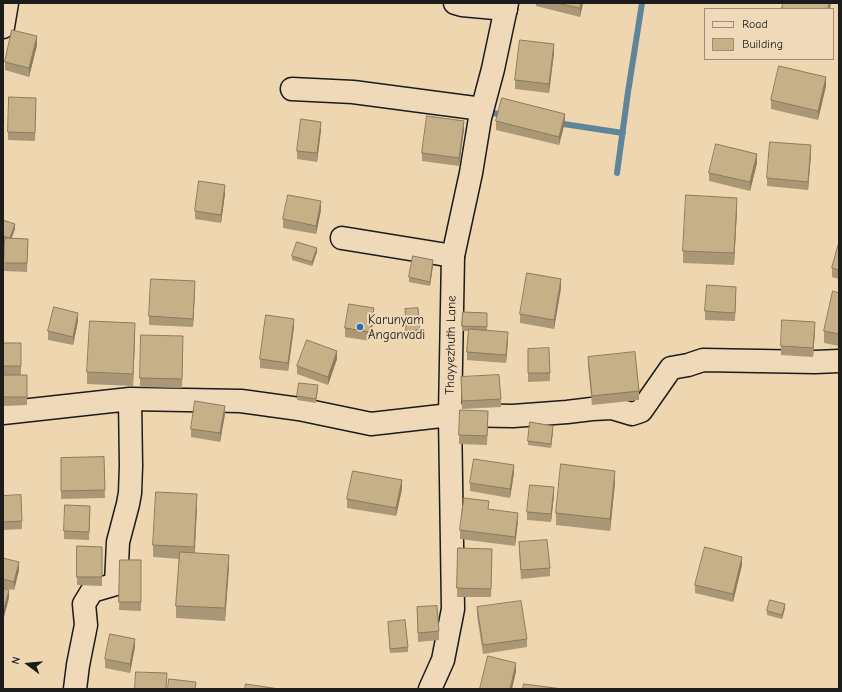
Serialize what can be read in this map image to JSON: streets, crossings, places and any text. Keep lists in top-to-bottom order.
{
  "streets": {
    "street": ["Thayyezhuth Lane"]
  },
  "places": ["Karunyam Anganvadi"],
  "legend": ["Road", "Building"],
  "north": "left"
}
